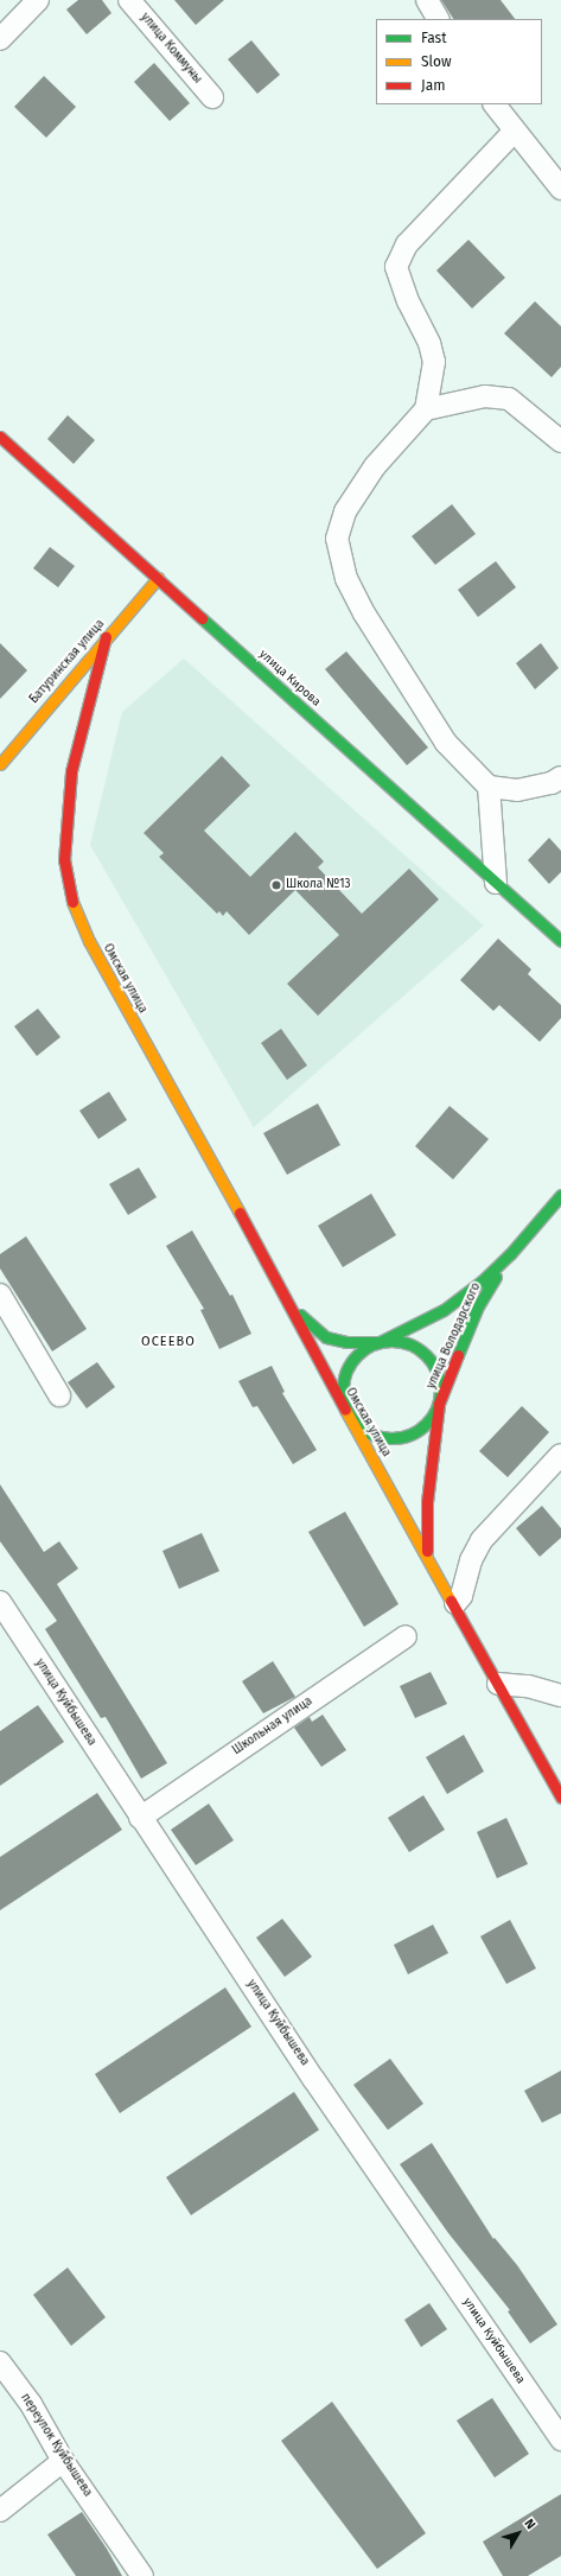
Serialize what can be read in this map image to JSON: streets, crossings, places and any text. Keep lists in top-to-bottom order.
{
  "streets": {
    "street": [
      "улица Коммуны",
      "Батуринская улица",
      "улица Кирова",
      "Омская улица",
      "улица Володарского",
      "улица Куйбышева",
      "Школьная улица",
      "переулок Куйбышева"
    ]
  },
  "crossings": [
    ["Батуринская улица", "улица Кирова"],
    ["Батуринская улица", "Омская улица"],
    ["Омская улица", "улица Володарского"],
    ["улица Куйбышева", "Школьная улица"]
  ],
  "districts": ["ОСЕЕВО"],
  "places": ["Школа №13"],
  "legend": ["Fast", "Slow", "Jam"],
  "north": "top right"
}
